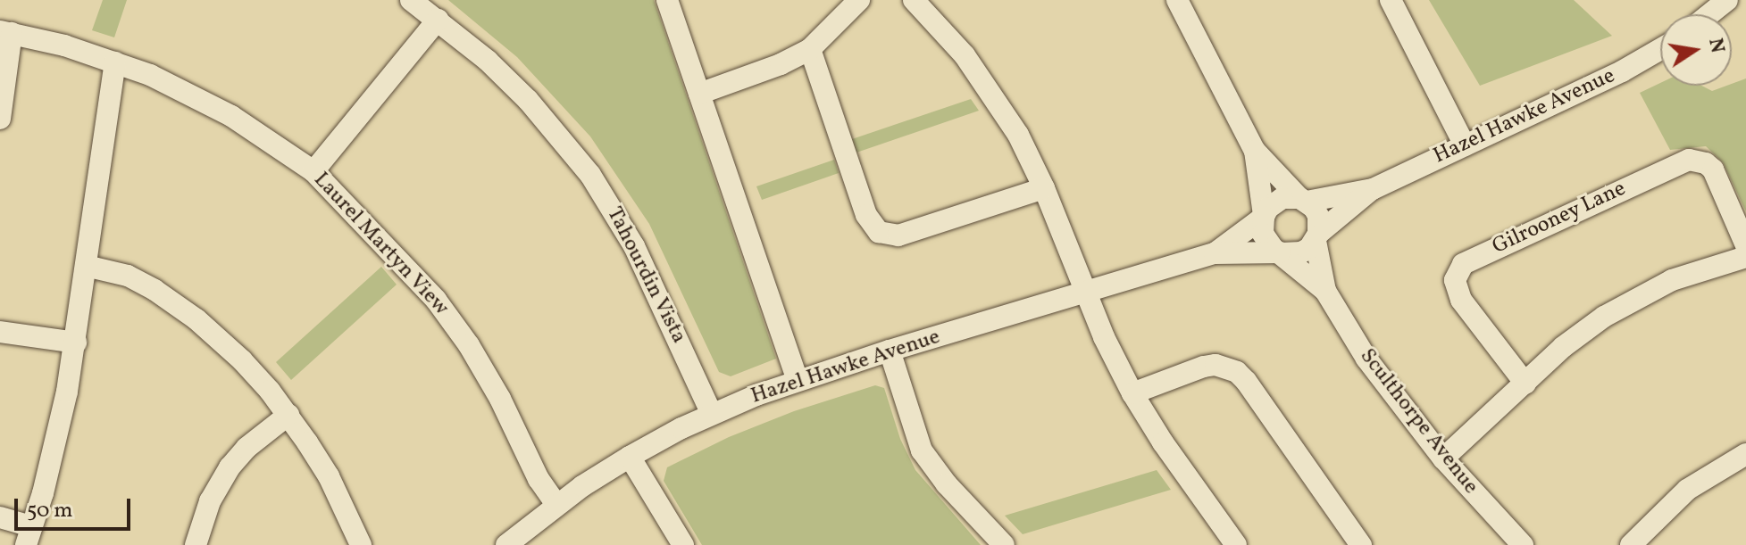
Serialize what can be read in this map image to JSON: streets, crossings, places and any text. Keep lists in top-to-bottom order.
{
  "streets": {
    "street": [
      "Hazel Hawke Avenue",
      "Gilrooney Lane",
      "Laurel Martyn View",
      "Tahourdin Vista",
      "Sculthorpe Avenue"
    ]
  },
  "crossings": [
    ["Hazel Hawke Avenue", "Laurel Martyn View"],
    ["Hazel Hawke Avenue", "Tahourdin Vista"],
    ["Hazel Hawke Avenue", "Sculthorpe Avenue"]
  ],
  "scale_bar": "50 m",
  "north": "right"
}
